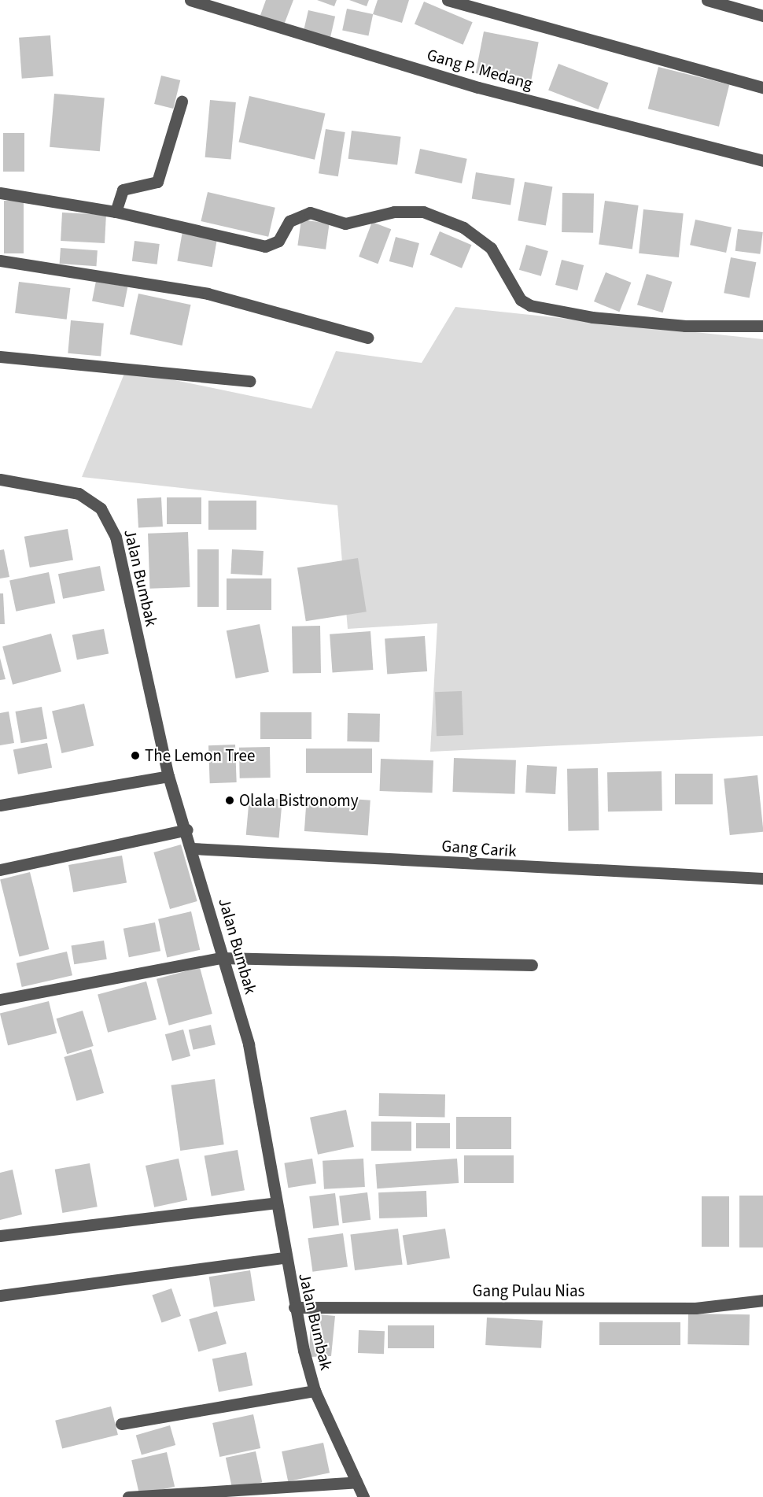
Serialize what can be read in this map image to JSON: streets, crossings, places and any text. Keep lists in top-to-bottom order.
{
  "streets": {
    "street": [
      "Gang P. Medang",
      "Jalan Bumbak",
      "Gang Carik",
      "Gang Pulau Nias"
    ]
  },
  "crossings": [
    ["Jalan Bumbak", "Gang Carik"],
    ["Jalan Bumbak", "Gang Pulau Nias"]
  ],
  "places": ["The Lemon Tree", "Olala Bistronomy"]
}
